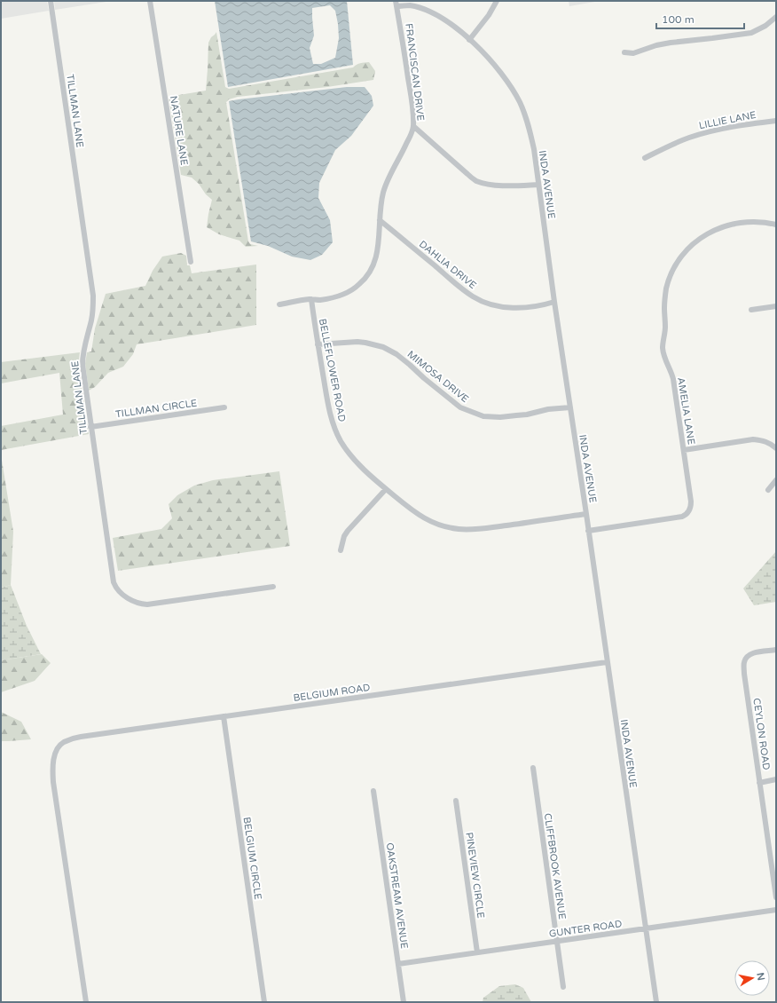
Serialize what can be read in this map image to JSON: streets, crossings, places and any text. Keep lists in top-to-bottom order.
{
  "streets": {
    "street": [
      "FRANCISCAN DRIVE",
      "TILLMAN LANE",
      "LILLIE LANE",
      "NATURE LANE",
      "INDA AVENUE",
      "DAHLIA DRIVE",
      "BELLEFLOWER ROAD",
      "MIMOSA DRIVE",
      "TILLMAN CIRCLE",
      "AMELIA LANE",
      "BELGIUM ROAD",
      "CEYLON ROAD",
      "BELGIUM CIRCLE",
      "CLIFFBROOK AVENUE",
      "PINEVIEW CIRCLE",
      "OAKSTREAM AVENUE",
      "GUNTER ROAD"
    ]
  },
  "crossings": [
    ["FRANCISCAN DRIVE", "INDA AVENUE"],
    ["FRANCISCAN DRIVE", "DAHLIA DRIVE"],
    ["FRANCISCAN DRIVE", "BELLEFLOWER ROAD"],
    ["TILLMAN LANE", "TILLMAN CIRCLE"],
    ["INDA AVENUE", "DAHLIA DRIVE"],
    ["INDA AVENUE", "BELLEFLOWER ROAD"],
    ["INDA AVENUE", "MIMOSA DRIVE"],
    ["INDA AVENUE", "AMELIA LANE"],
    ["INDA AVENUE", "BELGIUM ROAD"],
    ["INDA AVENUE", "GUNTER ROAD"],
    ["BELLEFLOWER ROAD", "MIMOSA DRIVE"],
    ["BELGIUM ROAD", "BELGIUM CIRCLE"],
    ["CLIFFBROOK AVENUE", "GUNTER ROAD"],
    ["PINEVIEW CIRCLE", "GUNTER ROAD"],
    ["OAKSTREAM AVENUE", "GUNTER ROAD"]
  ],
  "scale_bar": "100 m",
  "north": "right"
}
